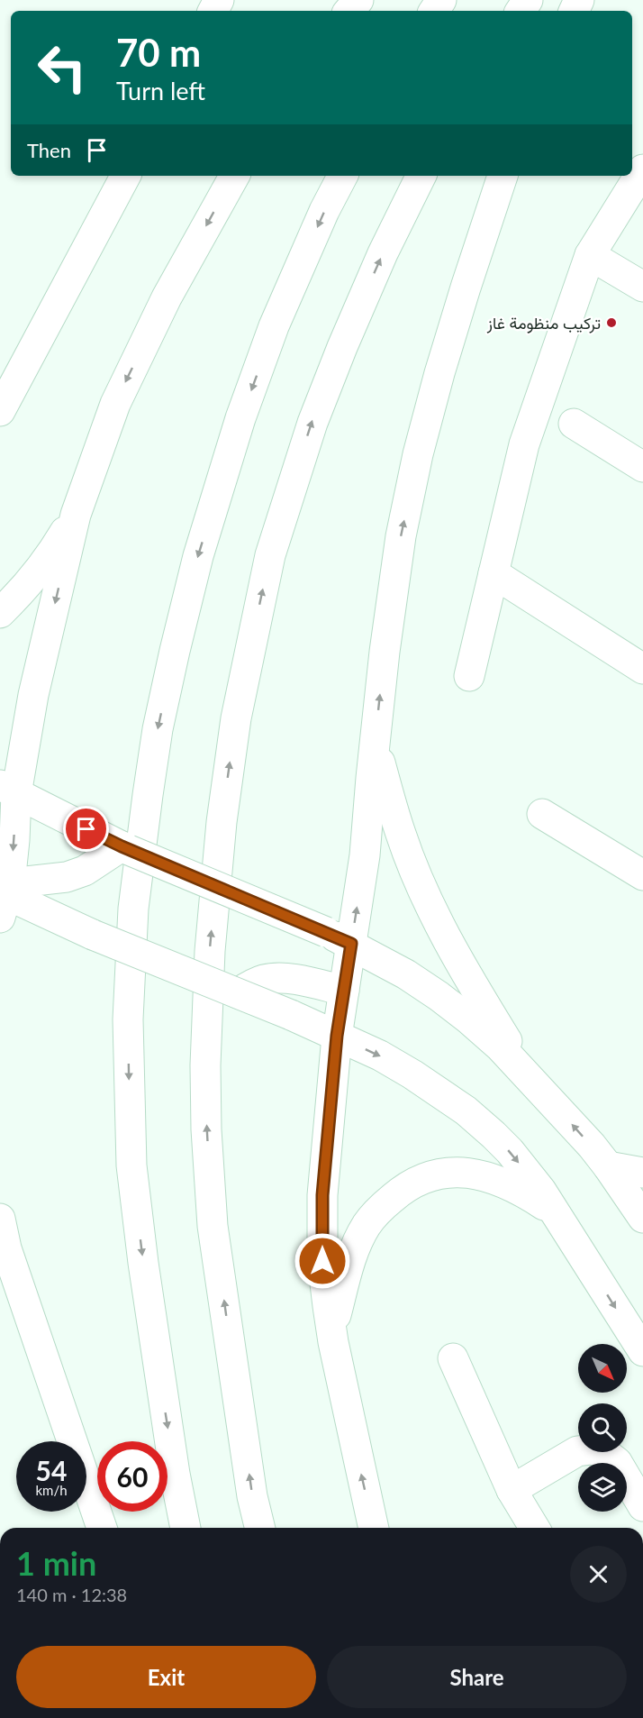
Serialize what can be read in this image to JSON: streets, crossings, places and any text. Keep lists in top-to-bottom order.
{
  "places": ["تركيب منظومة غاز"],
  "north": "bottom right",
  "page": {
    "turn": ["70 m", "Turn left"],
    "then": "Then",
    "speed": "54 km/h",
    "limit": "60",
    "heading": ["1 min", "140 m · 12:38"],
    "buttons": ["Exit", "Share"]
  }
}
